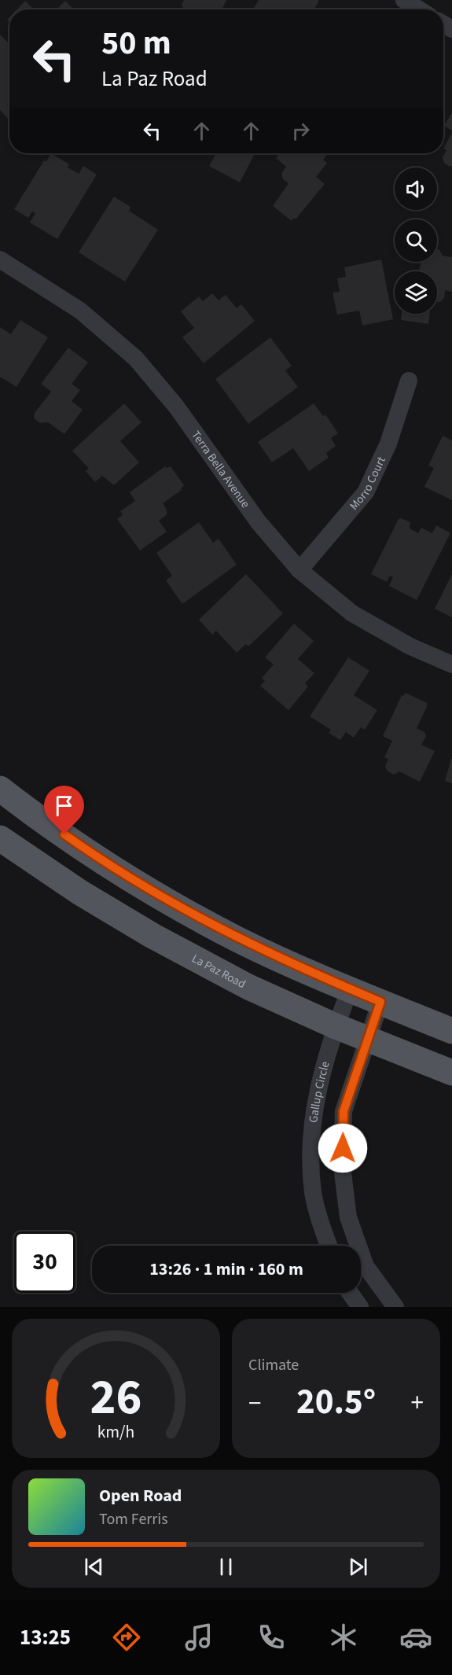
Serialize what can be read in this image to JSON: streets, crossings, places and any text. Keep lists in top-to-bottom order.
{
  "streets": {
    "main road": ["La Paz Road"],
    "street": ["Terra Bella Avenue", "Morro Court", "Gallup Circle"]
  },
  "crossings": [
    ["Terra Bella Avenue", "Morro Court"],
    ["La Paz Road", "Gallup Circle"]
  ],
  "page": {
    "turn": ["50 m", "La Paz Road"],
    "limit": "30",
    "trip": "13:26 · 1 min · 160 m",
    "tile": "Climate",
    "heat": ["−", "20.5°", "+"],
    "song": ["Open Road", "Tom Ferris"],
    "tabs": "13:25",
    "gauge": ["26", "km/h"]
  }
}
